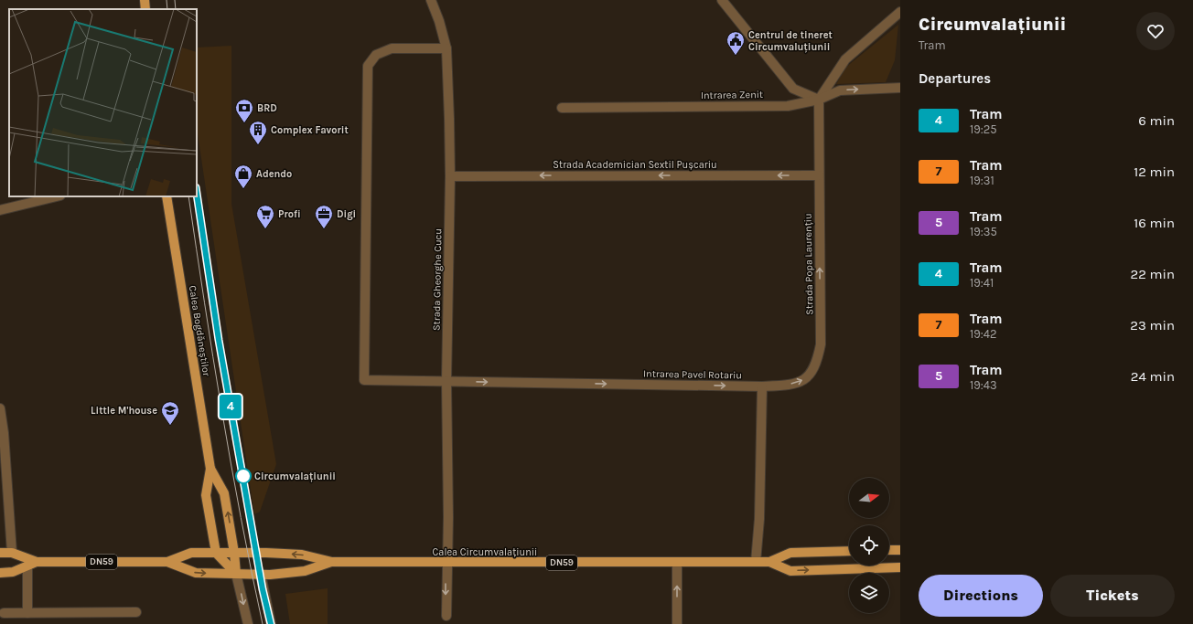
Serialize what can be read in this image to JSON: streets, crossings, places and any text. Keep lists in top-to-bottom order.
{
  "streets": {
    "main road": ["Calea Bogdăneștilor", "Calea Circumvalațiunii", "DN59"],
    "street": [
      "Intrarea Zenit",
      "Strada Academician Sextil Pușcariu",
      "Strada Popa Laurențiu",
      "Strada Gheorghe Cucu",
      "Intrarea Pavel Rotariu"
    ]
  },
  "crossings": [
    ["Intrarea Zenit", "Strada Popa Laurențiu"],
    ["Strada Academician Sextil Pușcariu", "Strada Popa Laurențiu"],
    ["Strada Academician Sextil Pușcariu", "Strada Gheorghe Cucu"],
    ["Strada Popa Laurențiu", "Intrarea Pavel Rotariu"],
    ["Strada Gheorghe Cucu", "Intrarea Pavel Rotariu"],
    ["Strada Gheorghe Cucu", "Calea Circumvalațiunii"],
    ["Calea Bogdăneștilor", "Calea Circumvalațiunii"]
  ],
  "one_way": ["Strada Academician Sextil Pușcariu", "Strada Popa Laurențiu", "Intrarea Pavel Rotariu"],
  "places": {
    "public building": ["Centrul de tineret Circumvaluțiunii"],
    "bank": ["BRD"],
    "building": ["Complex Favorit"],
    "shop": ["Adendo"],
    "supermarket": ["Profi"],
    "office": ["Digi"],
    "school or university": ["Little M'house"],
    "other": ["Circumvalațiunii"]
  },
  "lines": ["tram line 4"],
  "north": "right",
  "page": {
    "on_map": "4",
    "heading": [
      ["Circumvalațiunii", "Tram"],
      "Departures"
    ],
    "list": [
      {
        "mark": "4",
        "name": "Tram",
        "note": "19:25",
        "value": "6 min"
      },
      {
        "mark": "7",
        "name": "Tram",
        "note": "19:31",
        "value": "12 min"
      },
      {
        "mark": "5",
        "name": "Tram",
        "note": "19:35",
        "value": "16 min"
      },
      {
        "mark": "4",
        "name": "Tram",
        "note": "19:41",
        "value": "22 min"
      },
      {
        "mark": "7",
        "name": "Tram",
        "note": "19:42",
        "value": "23 min"
      },
      {
        "mark": "5",
        "name": "Tram",
        "note": "19:43",
        "value": "24 min"
      }
    ],
    "buttons": ["Directions", "Tickets"]
  }
}
